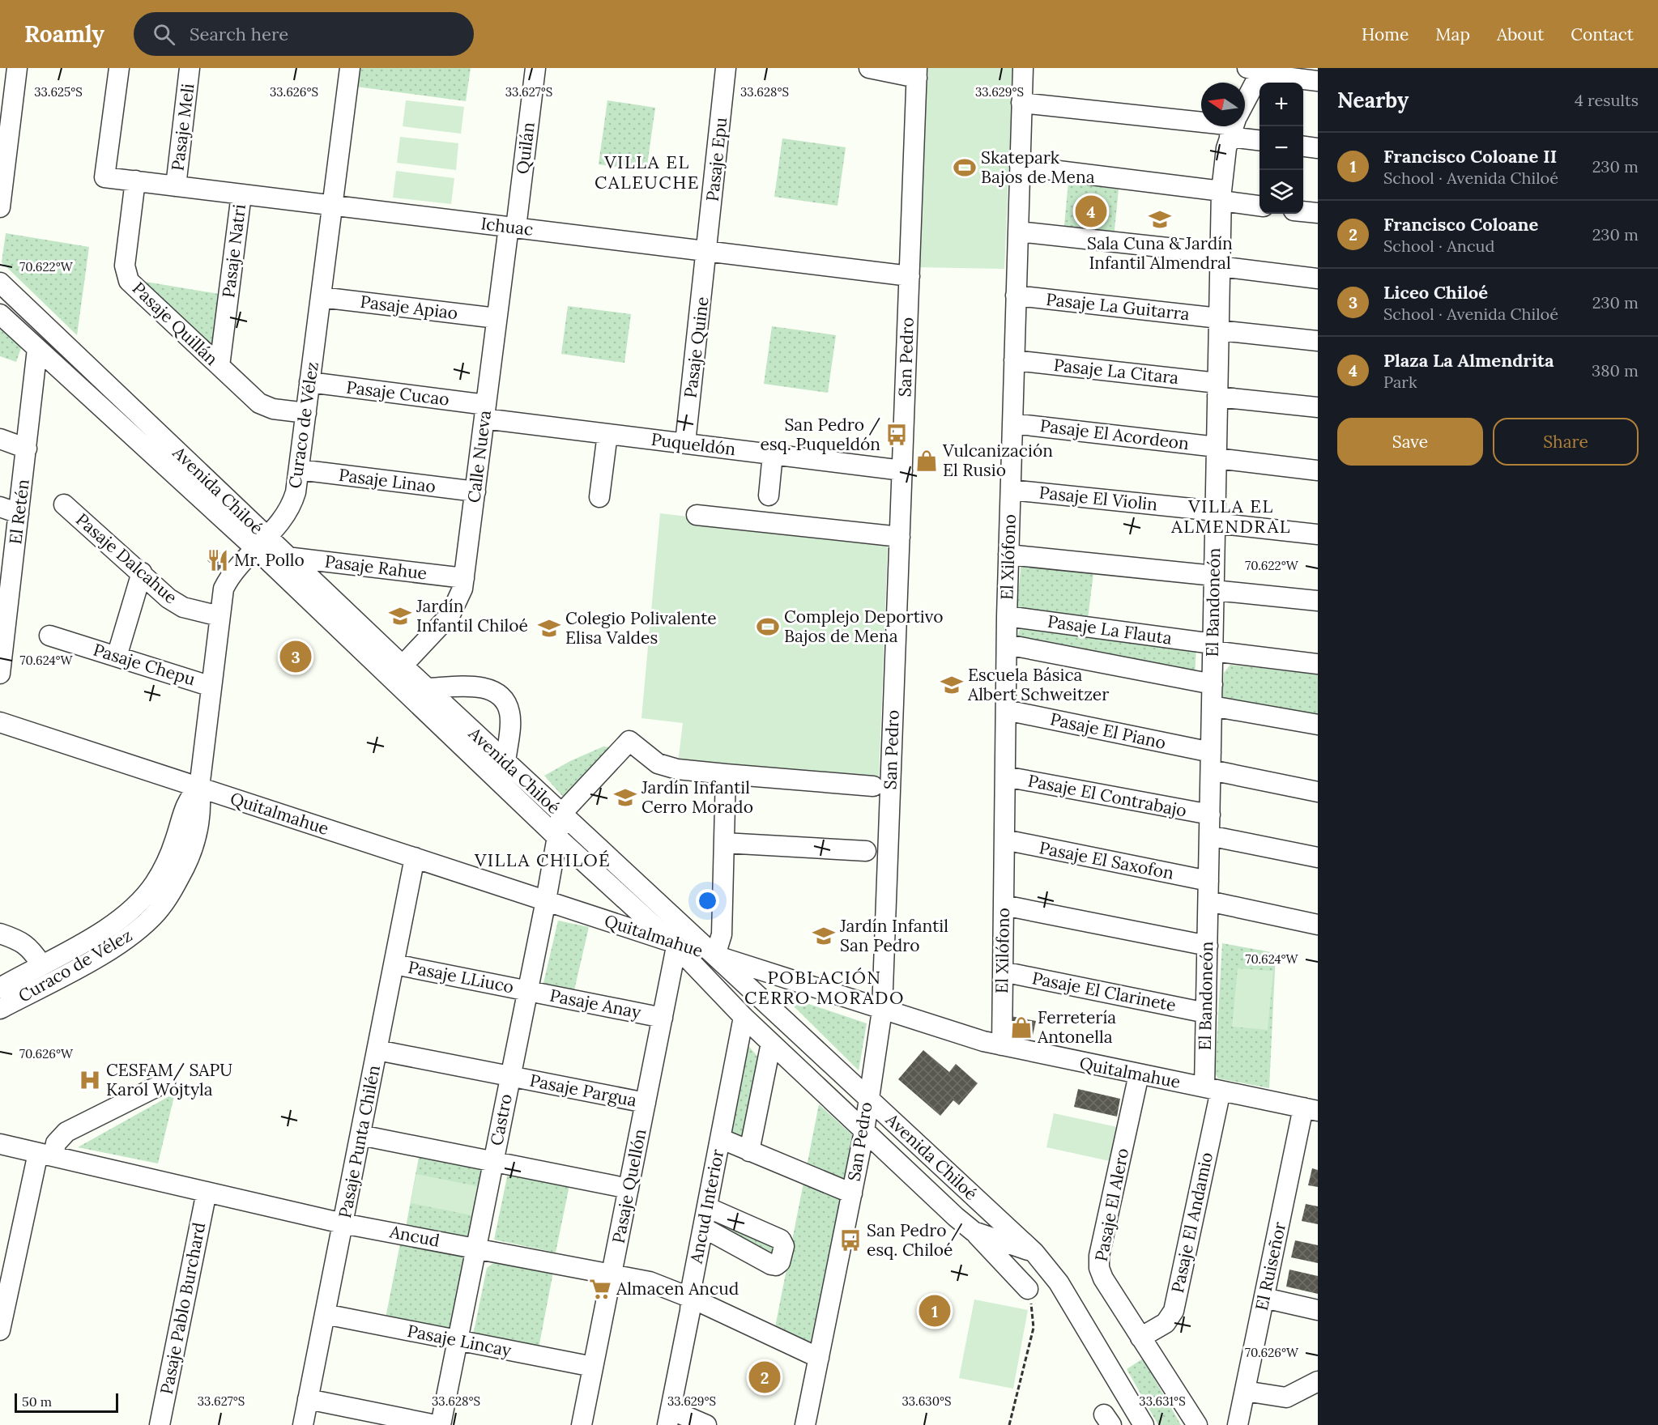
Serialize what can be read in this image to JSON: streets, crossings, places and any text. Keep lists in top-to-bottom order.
{
  "streets": {
    "street": [
      "Pasaje Meli",
      "Quilán",
      "Pasaje Epu",
      "Ichuac",
      "Pasaje Natri",
      "Pasaje La Guitarra",
      "Pasaje Apiao",
      "Pasaje Quillán",
      "Pasaje Quine",
      "San Pedro",
      "Pasaje La Citara",
      "Pasaje Cucao",
      "Curaco de Vélez",
      "Pasaje El Acordeon",
      "Puqueldón",
      "Calle Nueva",
      "Pasaje Linao",
      "Avenida Chiloé",
      "Pasaje El Violin",
      "El Retén",
      "El Xilófono",
      "Pasaje Dalcahue",
      "Pasaje Rahue",
      "El Bandoneón",
      "Pasaje La Flauta",
      "Pasaje Chepu",
      "Pasaje El Piano",
      "Pasaje El Contrabajo",
      "Quitalmahue",
      "Pasaje El Saxofon",
      "Pasaje LLiuco",
      "Pasaje El Clarinete",
      "Pasaje Anay",
      "Pasaje Pargua",
      "Castro",
      "Pasaje Punta Chilén",
      "Pasaje Quellón",
      "Pasaje El Alero",
      "Ancud Interior",
      "Pasaje El Andamio",
      "Ancud",
      "El Ruiseñor",
      "Pasaje Pablo Burchard",
      "Pasaje Lincay"
    ]
  },
  "crossings": [
    ["Pasaje Meli", "Ichuac"],
    ["Quilán", "Ichuac"],
    ["Quilán", "Calle Nueva"],
    ["Pasaje Epu", "Ichuac"],
    ["Pasaje Epu", "Pasaje Quine"],
    ["Ichuac", "Pasaje Natri"],
    ["Ichuac", "Pasaje Quillán"],
    ["Ichuac", "Pasaje Quine"],
    ["Ichuac", "San Pedro"],
    ["Ichuac", "Curaco de Vélez"],
    ["Ichuac", "Calle Nueva"],
    ["Pasaje Natri", "Pasaje Quillán"],
    ["Pasaje La Guitarra", "El Xilófono"],
    ["Pasaje La Guitarra", "El Bandoneón"],
    ["Pasaje Apiao", "Curaco de Vélez"],
    ["Pasaje Apiao", "Calle Nueva"],
    ["Pasaje Quillán", "Curaco de Vélez"],
    ["Pasaje Quine", "Puqueldón"],
    ["San Pedro", "Puqueldón"],
    ["San Pedro", "Avenida Chiloé"],
    ["San Pedro", "Quitalmahue"],
    ["San Pedro", "Ancud"],
    ["Pasaje La Citara", "El Xilófono"],
    ["Pasaje La Citara", "El Bandoneón"],
    ["Pasaje Cucao", "Curaco de Vélez"],
    ["Pasaje Cucao", "Puqueldón"],
    ["Pasaje Cucao", "Calle Nueva"],
    ["Curaco de Vélez", "Pasaje Linao"],
    ["Curaco de Vélez", "Avenida Chiloé"],
    ["Curaco de Vélez", "Pasaje Dalcahue"],
    ["Curaco de Vélez", "Pasaje Chepu"],
    ["Curaco de Vélez", "Quitalmahue"],
    ["Pasaje El Acordeon", "El Xilófono"],
    ["Pasaje El Acordeon", "El Bandoneón"],
    ["Puqueldón", "Calle Nueva"],
    ["Calle Nueva", "Pasaje Linao"],
    ["Calle Nueva", "Avenida Chiloé"],
    ["Calle Nueva", "Pasaje Rahue"],
    ["Avenida Chiloé", "El Retén"],
    ["Avenida Chiloé", "Pasaje Rahue"],
    ["Avenida Chiloé", "Quitalmahue"],
    ["Avenida Chiloé", "Castro"],
    ["Avenida Chiloé", "Pasaje Quellón"],
    ["Avenida Chiloé", "Ancud Interior"],
    ["Pasaje El Violin", "El Xilófono"],
    ["Pasaje El Violin", "El Bandoneón"],
    ["El Xilófono", "Pasaje La Flauta"],
    ["El Xilófono", "Pasaje El Piano"],
    ["El Xilófono", "Pasaje El Contrabajo"],
    ["El Xilófono", "Quitalmahue"],
    ["El Xilófono", "Pasaje El Saxofon"],
    ["El Xilófono", "Pasaje El Clarinete"],
    ["El Bandoneón", "Pasaje La Flauta"],
    ["El Bandoneón", "Pasaje El Piano"],
    ["El Bandoneón", "Pasaje El Contrabajo"],
    ["El Bandoneón", "Quitalmahue"],
    ["El Bandoneón", "Pasaje El Saxofon"],
    ["El Bandoneón", "Pasaje El Clarinete"],
    ["El Bandoneón", "Pasaje El Andamio"],
    ["Quitalmahue", "Castro"],
    ["Quitalmahue", "Pasaje Punta Chilén"],
    ["Quitalmahue", "Pasaje Quellón"],
    ["Quitalmahue", "Pasaje El Alero"],
    ["Quitalmahue", "Pasaje El Andamio"],
    ["Quitalmahue", "El Ruiseñor"],
    ["Pasaje LLiuco", "Pasaje Anay"],
    ["Pasaje LLiuco", "Castro"],
    ["Pasaje LLiuco", "Pasaje Punta Chilén"],
    ["Pasaje Anay", "Castro"],
    ["Pasaje Anay", "Pasaje Quellón"],
    ["Pasaje Pargua", "Castro"],
    ["Pasaje Pargua", "Pasaje Punta Chilén"],
    ["Pasaje Pargua", "Pasaje Quellón"],
    ["Castro", "Ancud"],
    ["Castro", "Pasaje Lincay"],
    ["Pasaje Punta Chilén", "Ancud"],
    ["Pasaje Punta Chilén", "Pasaje Lincay"],
    ["Pasaje Quellón", "Ancud"],
    ["Pasaje Quellón", "Pasaje Lincay"],
    ["Pasaje El Alero", "Pasaje El Andamio"],
    ["Ancud Interior", "Ancud"],
    ["Ancud", "Pasaje Pablo Burchard"]
  ],
  "districts": [
    "VILLA EL CALEUCHE",
    "VILLA EL ALMENDRAL",
    "VILLA CHILOÉ",
    "POBLACIÓN CERRO MORADO"
  ],
  "places": {
    "sports": ["Skatepark Bajos de Mena", "Complejo Deportivo Bajos de Mena"],
    "school or university": [
      "Sala Cuna & Jardín Infantil Almendral",
      "Jardín Infantil Chiloé",
      "Colegio Polivalente Elisa Valdes",
      "Escuela Básica Albert Schweitzer",
      "Jardín Infantil Cerro Morado",
      "Jardín Infantil San Pedro"
    ],
    "bus stop": ["San Pedro / esq. Puqueldón", "San Pedro / esq. Chiloé"],
    "shop": ["Vulcanización El Rusio", "Ferretería Antonella"],
    "restaurant": ["Mr. Pollo"],
    "hospital": ["CESFAM/ SAPU Karol Wojtyla"],
    "supermarket": ["Almacen Ancud"]
  },
  "scale_bar": "50 m",
  "north": "left",
  "page": {
    "header": "Roamly",
    "search": "Search here",
    "nav": [
      "Home",
      "Map",
      "About",
      "Contact"
    ],
    "heading": ["Nearby", "4 results"],
    "map_buttons": ["+", "−"],
    "list": [
      {
        "mark": "1",
        "name": "Francisco Coloane II",
        "note": "School · Avenida Chiloé",
        "value": "230 m"
      },
      {
        "mark": "2",
        "name": "Francisco Coloane",
        "note": "School · Ancud",
        "value": "230 m"
      },
      {
        "mark": "3",
        "name": "Liceo Chiloé",
        "note": "School · Avenida Chiloé",
        "value": "230 m"
      },
      {
        "mark": "4",
        "name": "Plaza La Almendrita",
        "note": "Park",
        "value": "380 m"
      }
    ],
    "pins": [
      "4",
      "3",
      "1",
      "2"
    ],
    "buttons": ["Save", "Share"],
    "scale": "50 m"
  },
  "coordinates": [
    "33.625°S",
    "33.626°S",
    "33.627°S",
    "33.628°S",
    "33.629°S",
    "70.622°W",
    "70.624°W",
    "70.626°W",
    "33.630°S",
    "33.631°S"
  ]
}
